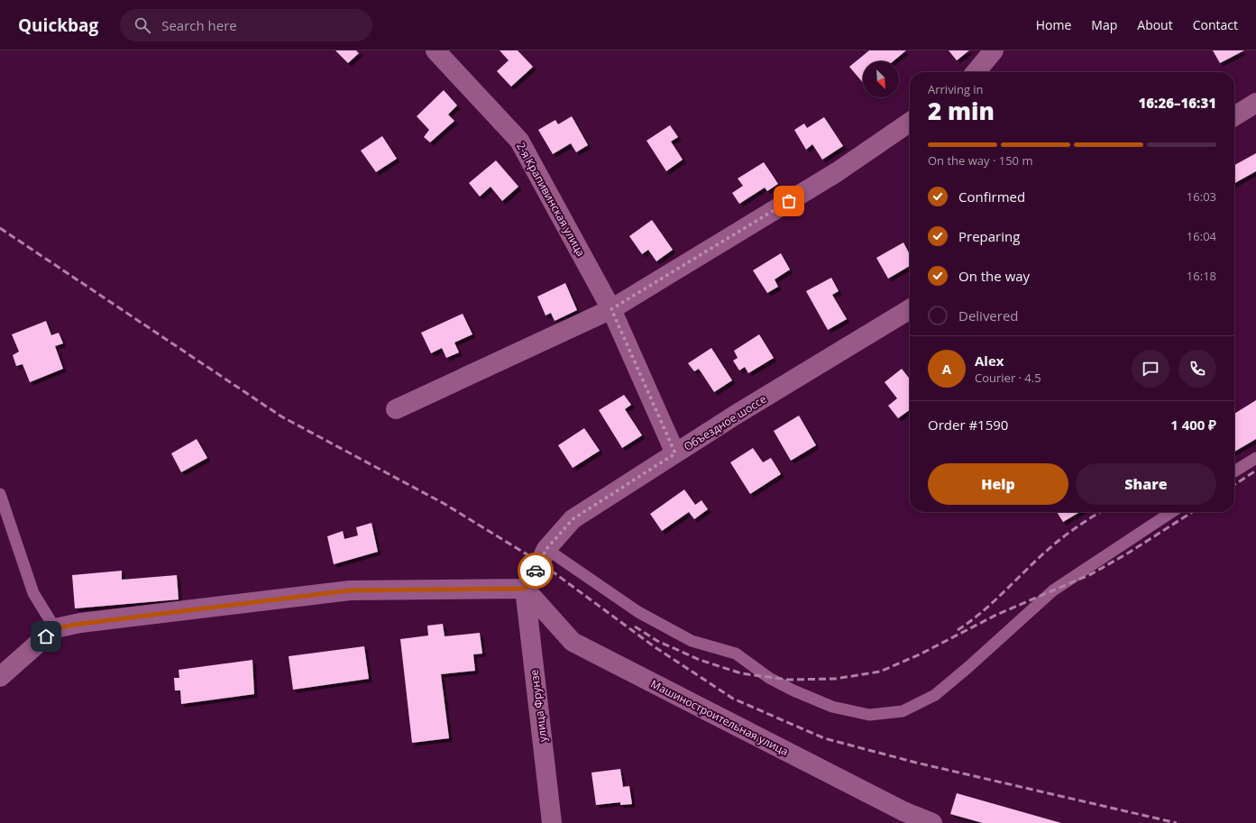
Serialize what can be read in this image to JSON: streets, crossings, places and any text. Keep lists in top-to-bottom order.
{
  "streets": {
    "street": [
      "2-я Крапивинская улица",
      "Объездное шоссе",
      "улица Фрунзе",
      "Машиностроительная улица"
    ]
  },
  "crossings": [
    ["2-я Крапивинская улица", "Объездное шоссе"],
    ["Объездное шоссе", "улица Фрунзе"],
    ["Объездное шоссе", "Машиностроительная улица"],
    ["улица Фрунзе", "Машиностроительная улица"]
  ],
  "north": "bottom right",
  "page": {
    "header": "Quickbag",
    "search": "Search here",
    "nav": [
      "Home",
      "Map",
      "About",
      "Contact"
    ],
    "heading": ["2 min", "Arriving in", "16:26–16:31"],
    "panel": [
      "Alex",
      "Courier · 4.5",
      "Order #1590",
      "1 400 ₽"
    ],
    "bar": "On the way · 150 m",
    "list": [
      ["Confirmed", "16:03"],
      ["Preparing", "16:04"],
      ["On the way", "16:18"],
      "Delivered"
    ],
    "round": "A",
    "buttons": ["Help", "Share"]
  }
}
